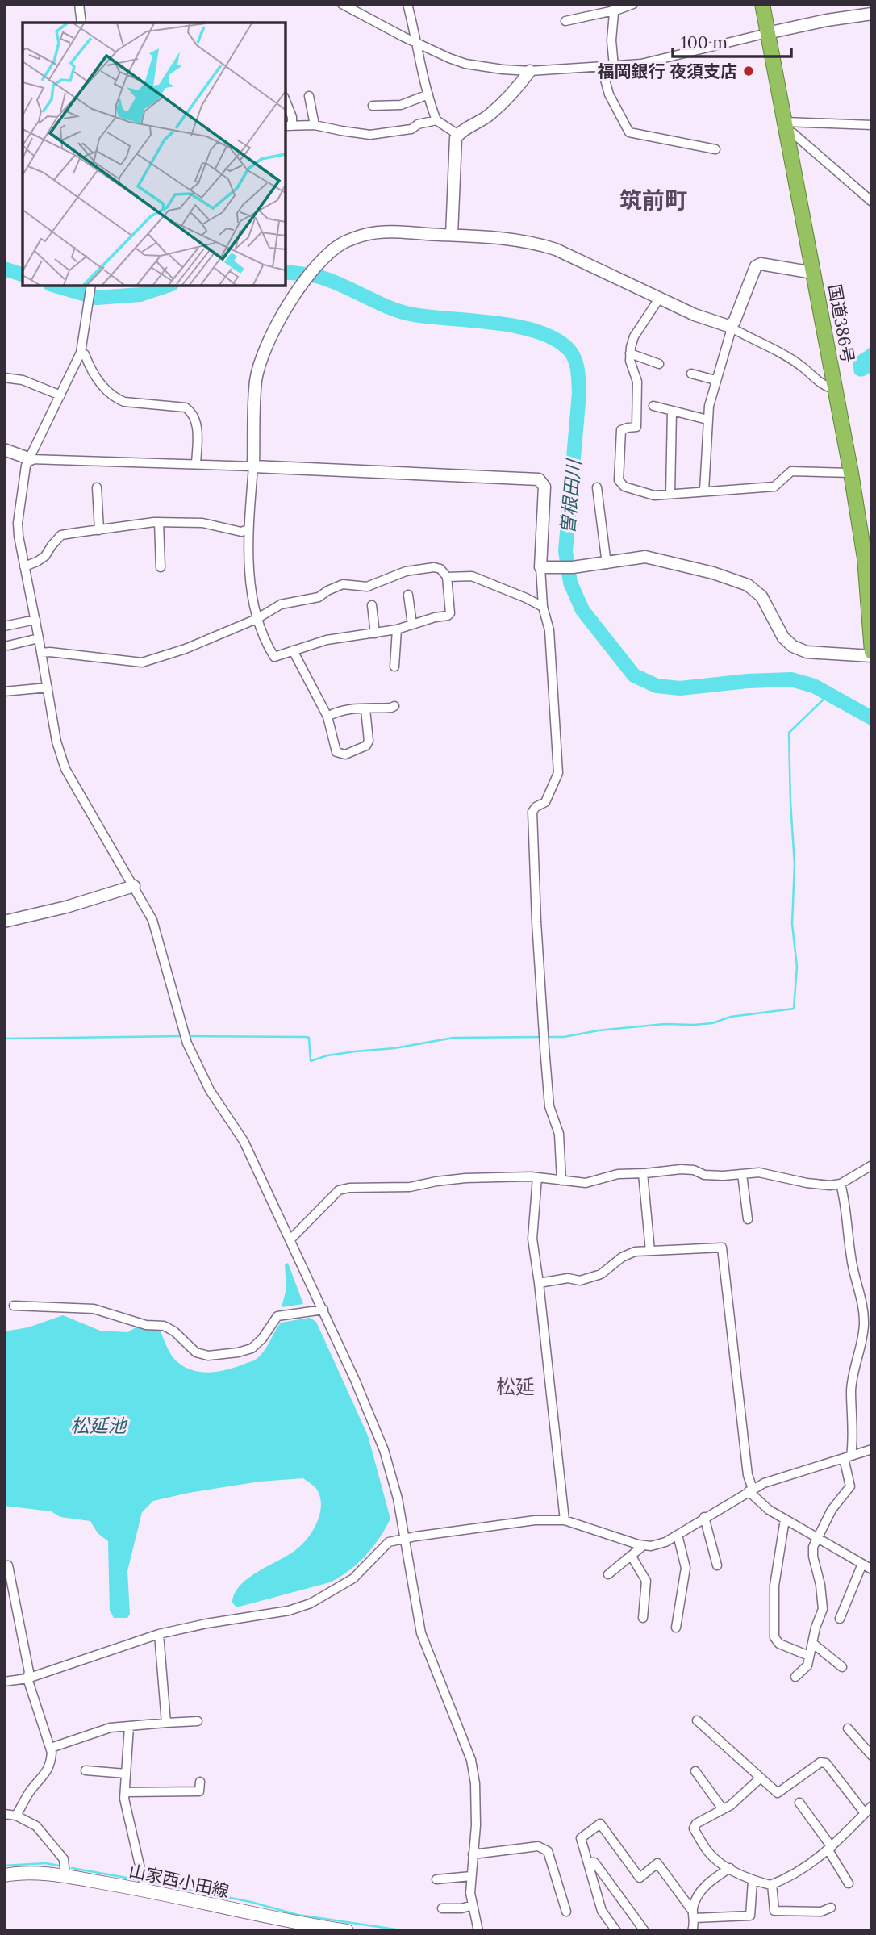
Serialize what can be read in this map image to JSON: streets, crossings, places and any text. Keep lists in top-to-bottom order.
{
  "streets": {
    "highway": ["国道386号"],
    "main road": ["山家西小田線"]
  },
  "districts": ["筑前町", "松延"],
  "water": ["曽根田川", "松延池"],
  "places": ["福岡銀行 夜須支店"],
  "scale_bar": "100 m"
}
